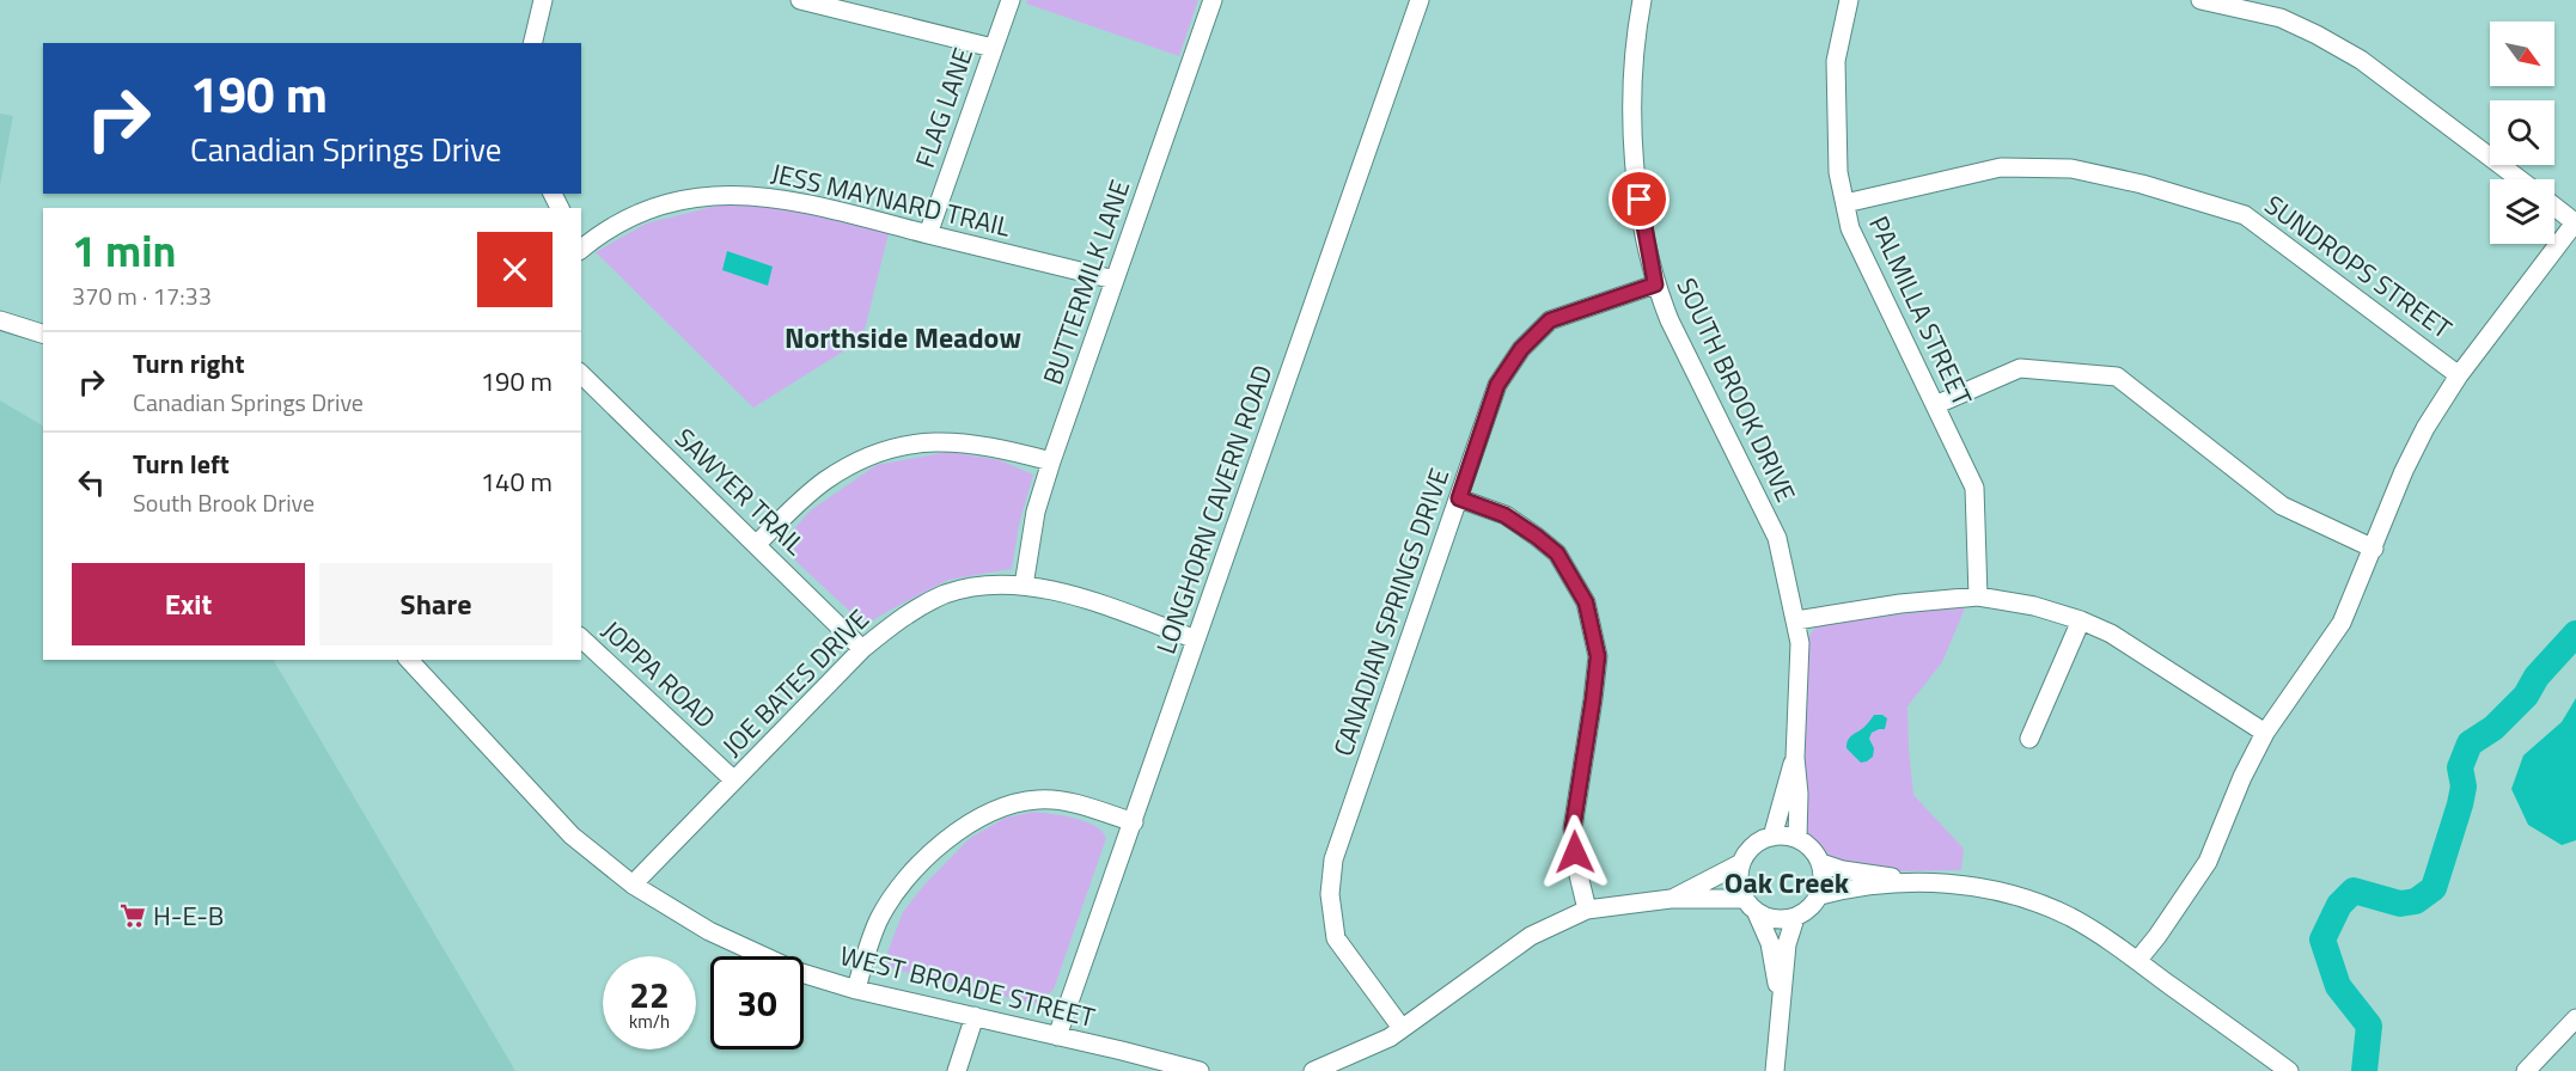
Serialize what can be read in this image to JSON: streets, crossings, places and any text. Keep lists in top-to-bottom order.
{
  "streets": {
    "street": [
      "FLAG LANE",
      "JESS MAYNARD TRAIL",
      "SUNDROPS STREET",
      "BUTTERMILK LANE",
      "PALMILLA STREET",
      "SOUTH BROOK DRIVE",
      "SAWYER TRAIL",
      "LONGHORN CAVERN ROAD",
      "CANADIAN SPRINGS DRIVE",
      "JOPPA ROAD",
      "JOE BATES DRIVE",
      "WEST BROADE STREET"
    ]
  },
  "crossings": [
    ["FLAG LANE", "JESS MAYNARD TRAIL"],
    ["JESS MAYNARD TRAIL", "BUTTERMILK LANE"],
    ["SUNDROPS STREET", "PALMILLA STREET"],
    ["BUTTERMILK LANE", "JOE BATES DRIVE"],
    ["SOUTH BROOK DRIVE", "CANADIAN SPRINGS DRIVE"],
    ["SAWYER TRAIL", "JOE BATES DRIVE"],
    ["LONGHORN CAVERN ROAD", "JOE BATES DRIVE"],
    ["LONGHORN CAVERN ROAD", "WEST BROADE STREET"],
    ["JOPPA ROAD", "JOE BATES DRIVE"],
    ["JOE BATES DRIVE", "WEST BROADE STREET"]
  ],
  "districts": ["Northside Meadow", "Oak Creek"],
  "places": {
    "supermarket": ["H-E-B"]
  },
  "north": "bottom right",
  "page": {
    "turn": ["190 m", "Canadian Springs Drive"],
    "heading": ["1 min", "370 m · 17:33"],
    "list": [
      {
        "name": "Turn right",
        "note": "Canadian Springs Drive",
        "value": "190 m"
      },
      {
        "name": "Turn left",
        "note": "South Brook Drive",
        "value": "140 m"
      }
    ],
    "buttons": ["Exit", "Share"],
    "speed": "22 km/h",
    "limit": "30"
  }
}
